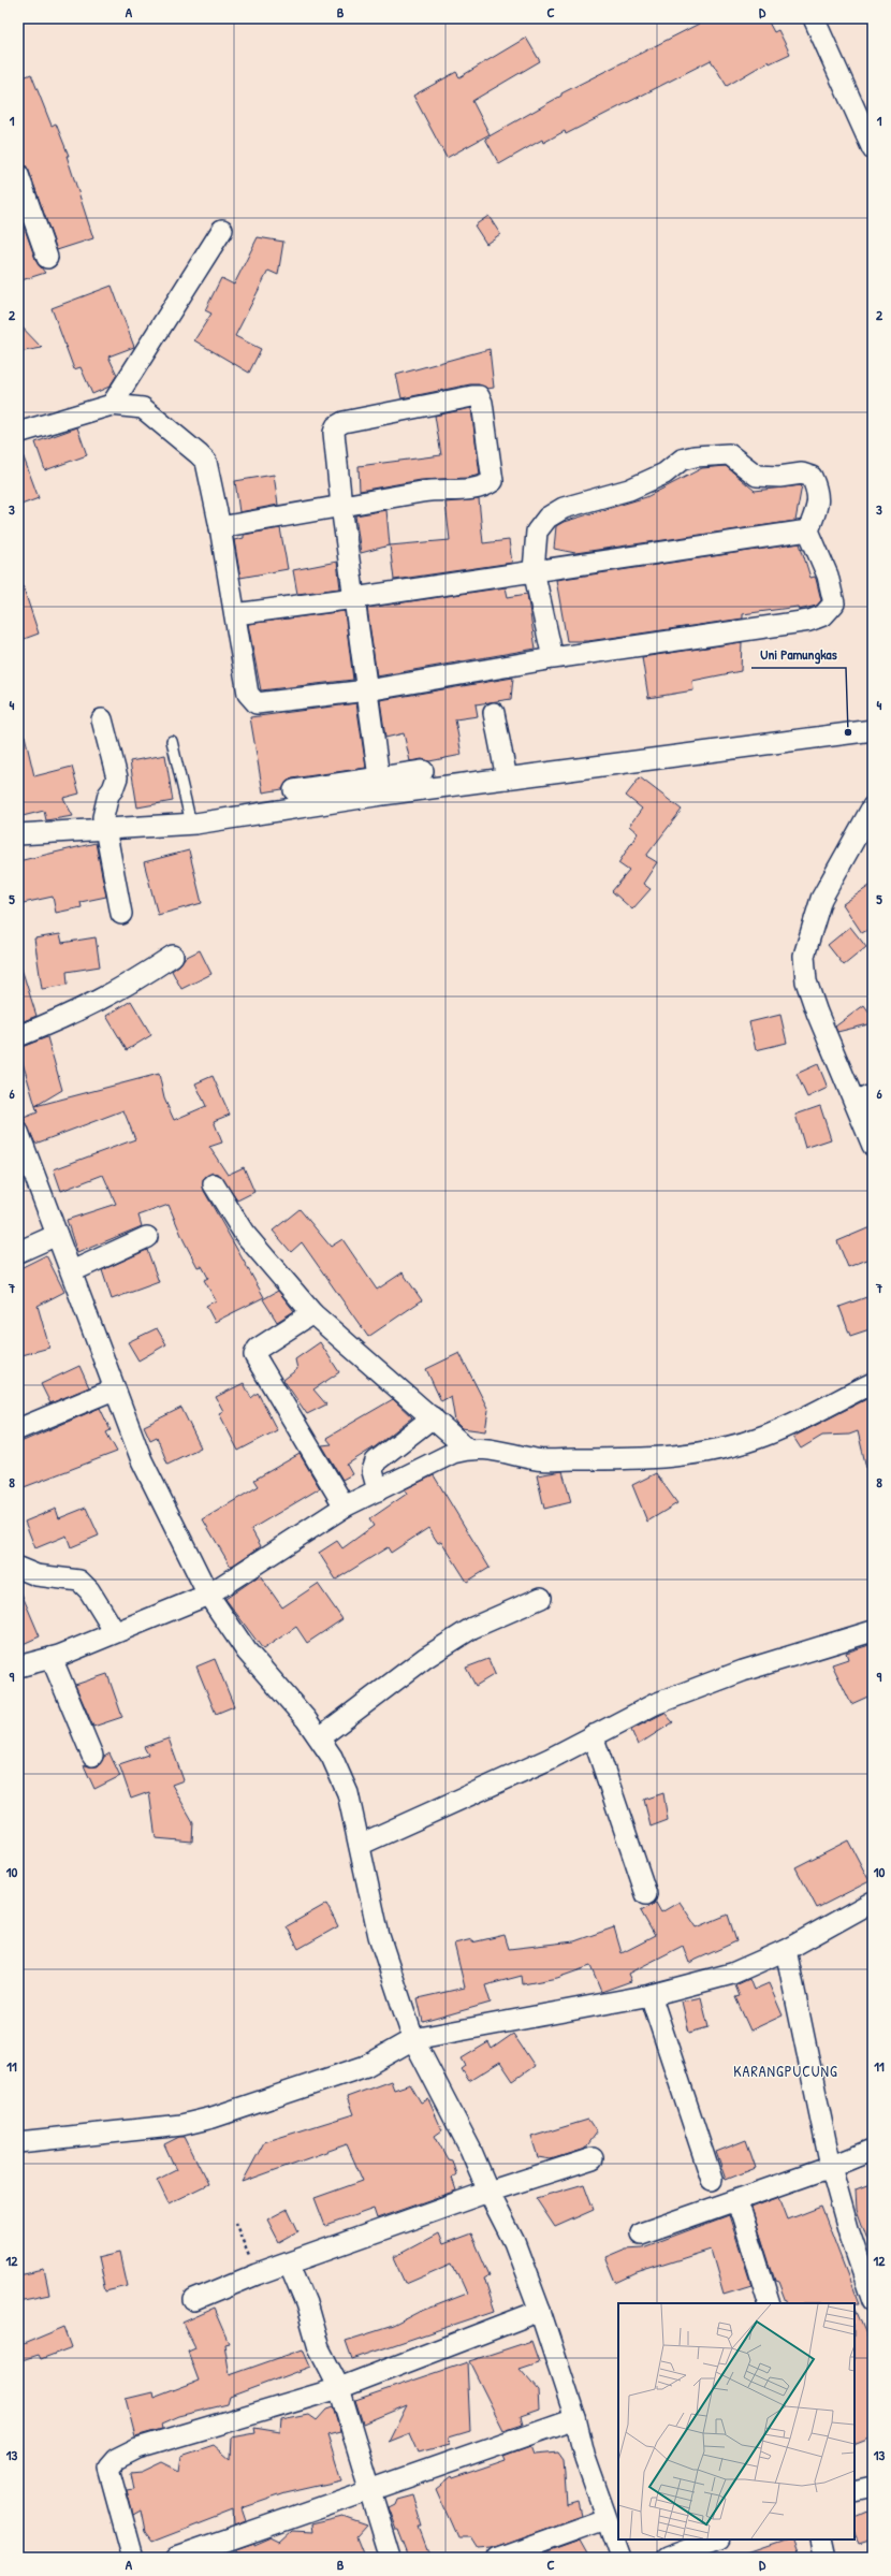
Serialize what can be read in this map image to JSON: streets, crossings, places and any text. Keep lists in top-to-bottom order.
{
  "districts": ["KARANGPUCUNG"],
  "places": ["Uni Pamungkas"],
  "grid": {
    "columns": [
      "A",
      "B",
      "C",
      "D"
    ],
    "rows": [
      "1",
      "2",
      "3",
      "4",
      "5",
      "6",
      "7",
      "8",
      "9",
      "10",
      "11",
      "12",
      "13"
    ]
  }
}
